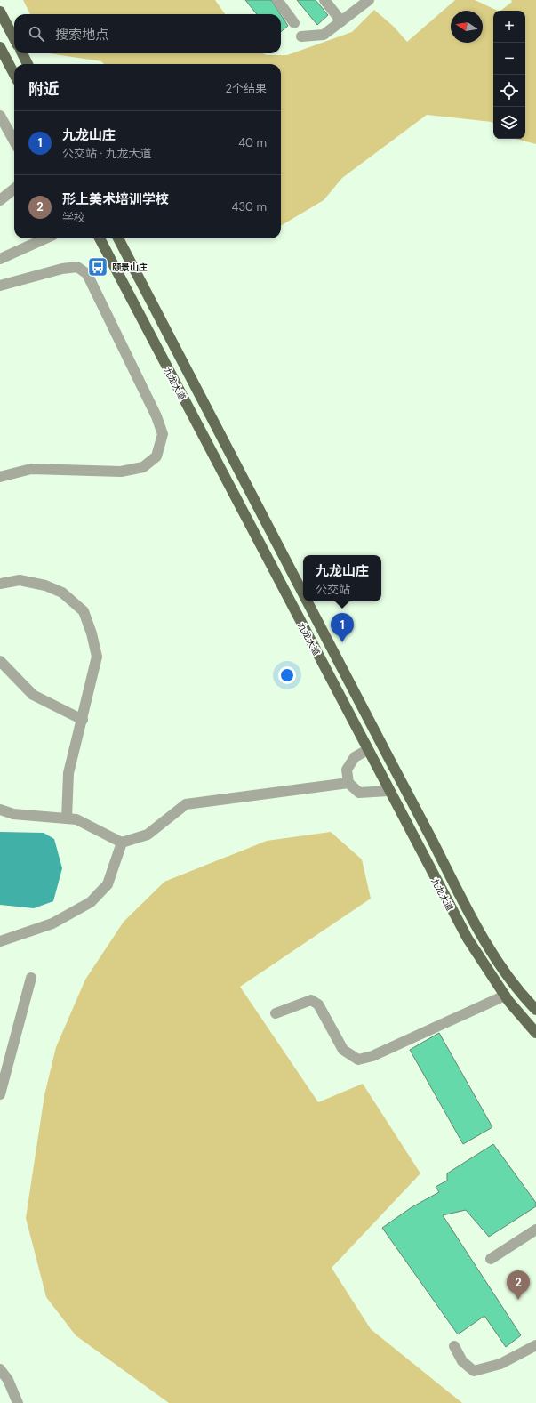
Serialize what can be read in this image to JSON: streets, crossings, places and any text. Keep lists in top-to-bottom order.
{
  "streets": {
    "main road": ["九龙大道"]
  },
  "places": {
    "bus stop": ["颐景山庄"]
  },
  "north": "left",
  "page": {
    "map_buttons": ["+", "−"],
    "search": "搜索地点",
    "heading": ["附近", "2个结果"],
    "list": [
      {
        "mark": "1",
        "name": "九龙山庄",
        "note": "公交站 · 九龙大道",
        "value": "40 m"
      },
      {
        "mark": "2",
        "name": "形上美术培训学校",
        "note": "学校",
        "value": "430 m"
      }
    ],
    "popup": ["九龙山庄", "公交站"],
    "pins": ["1", "2"]
  }
}
